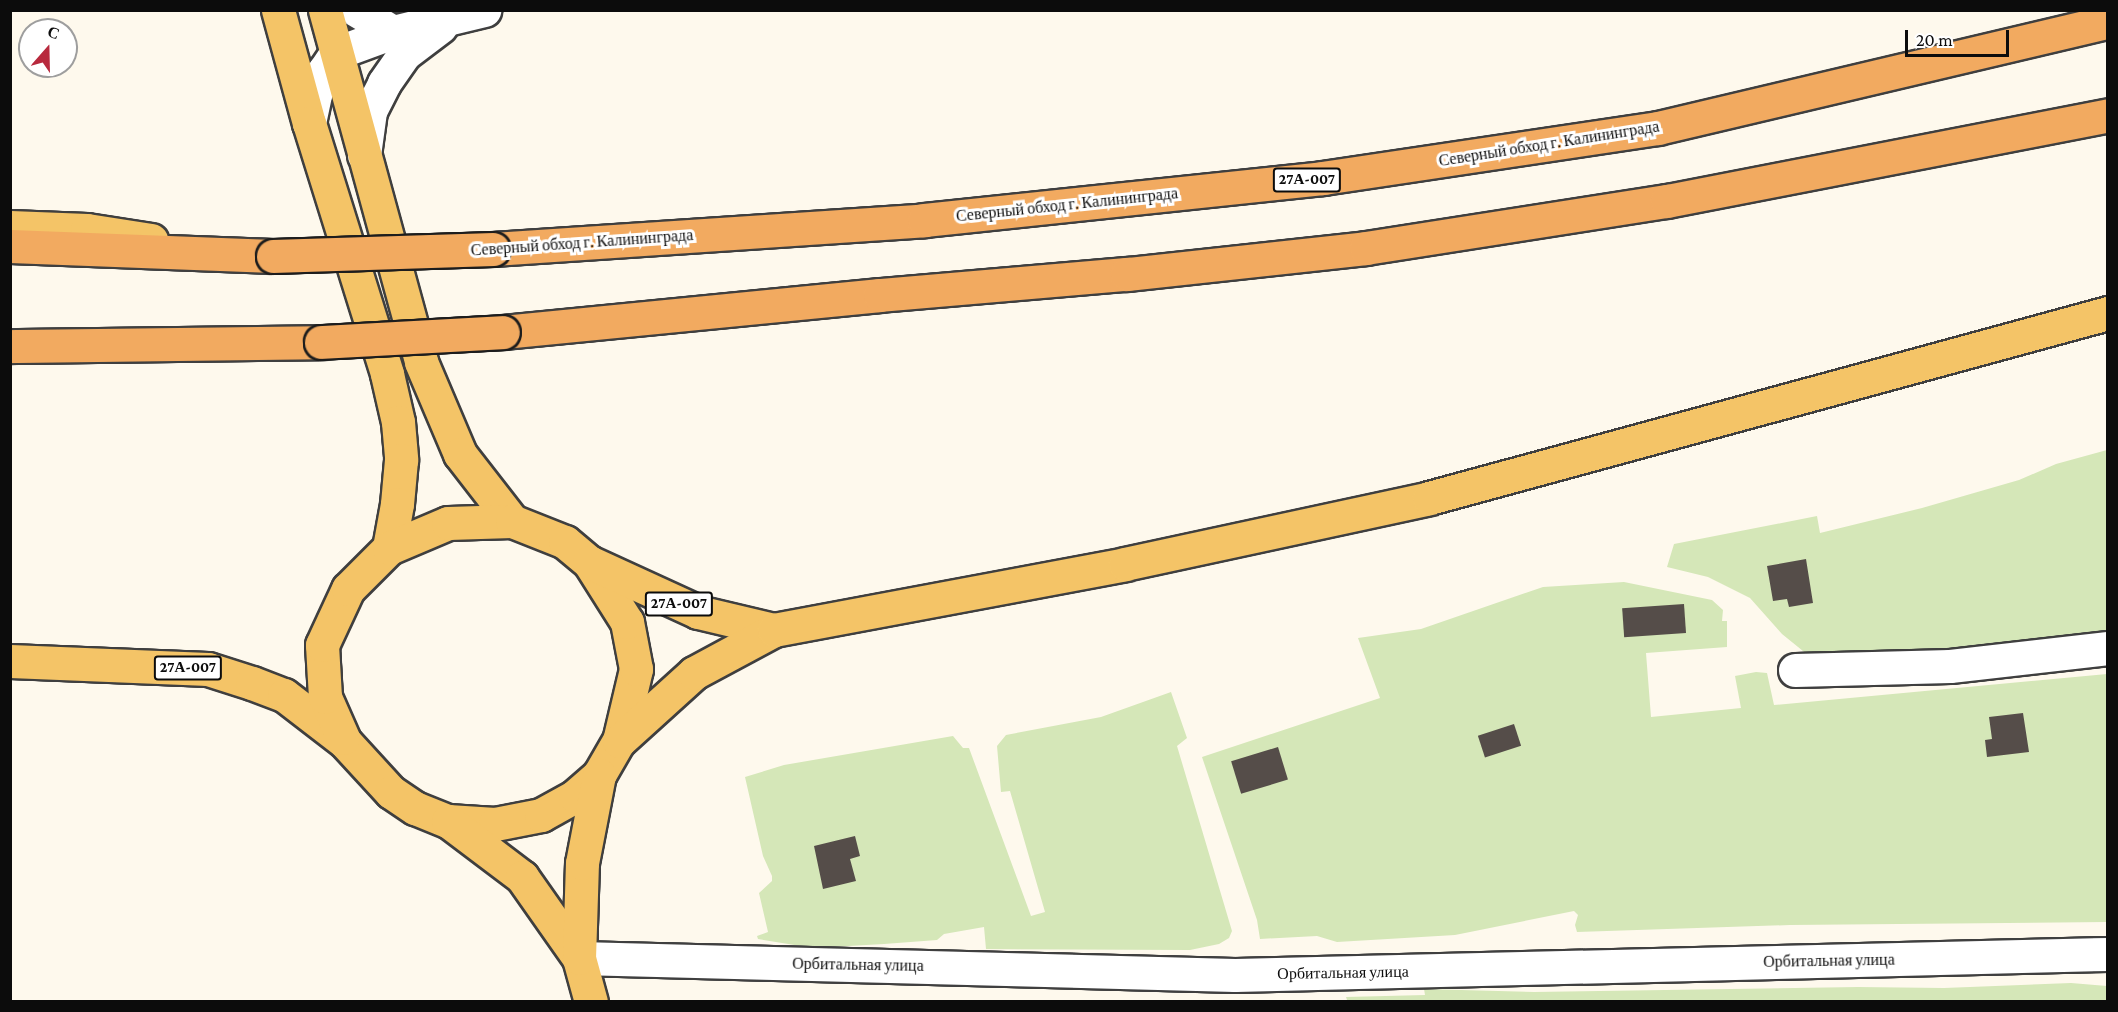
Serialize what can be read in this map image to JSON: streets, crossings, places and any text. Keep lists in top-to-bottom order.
{
  "streets": {
    "highway": ["Северный обход г. Калининграда", "27А-007"],
    "street": ["Орбитальная улица"]
  },
  "scale_bar": "20 m",
  "north": "top"
}
